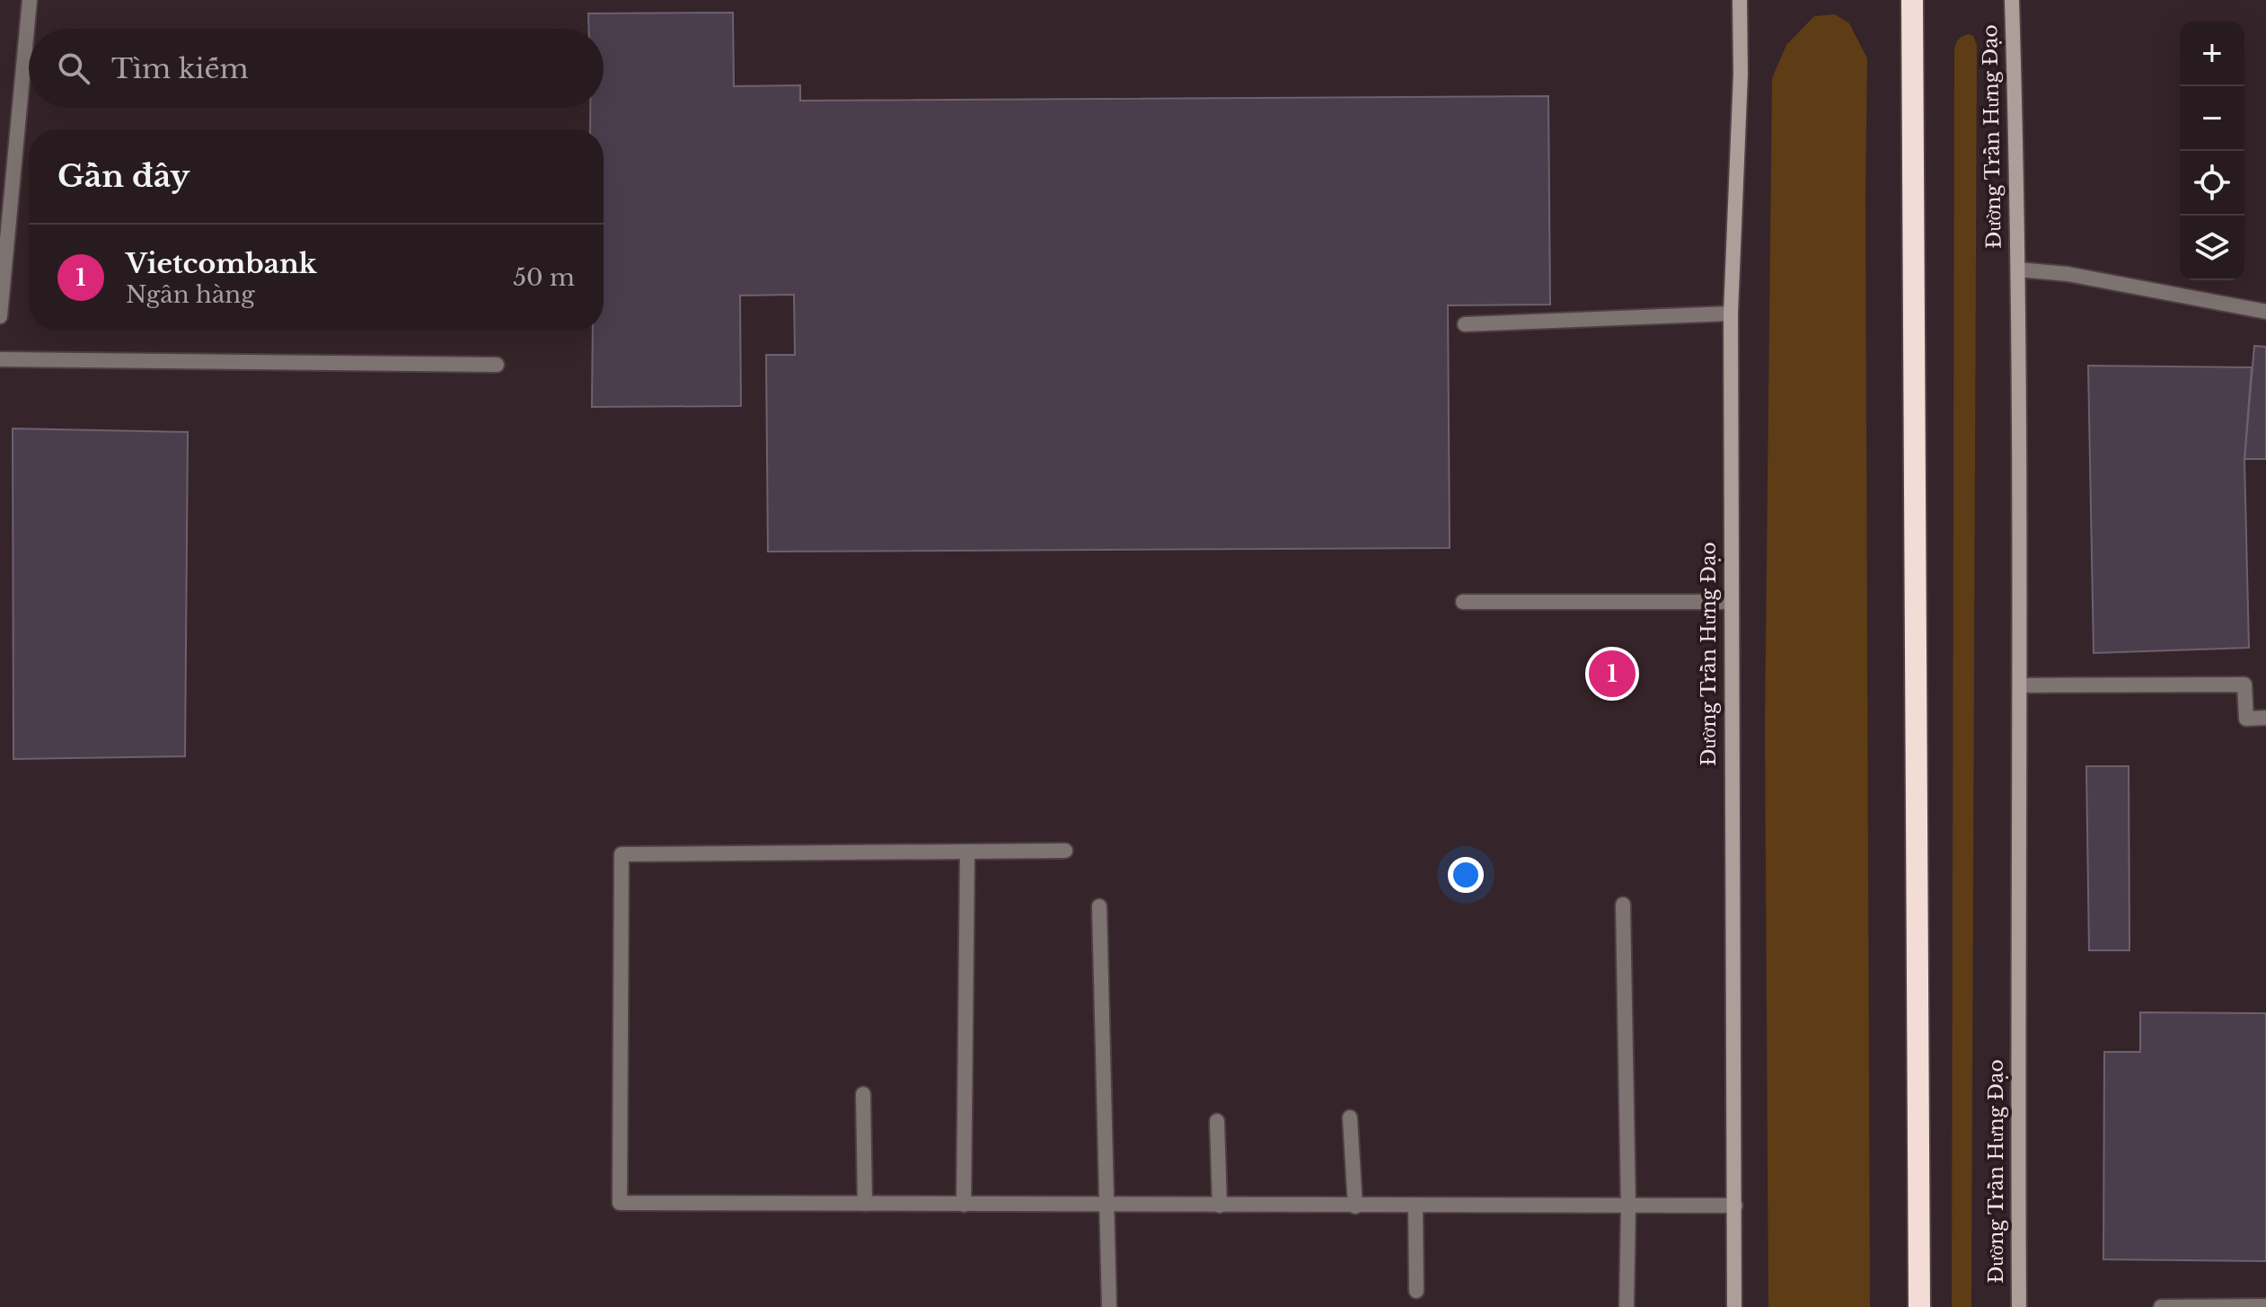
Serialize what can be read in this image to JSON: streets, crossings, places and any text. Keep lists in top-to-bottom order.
{
  "streets": {
    "main road": ["Đường Trần Hưng Đạo"]
  },
  "page": {
    "map_buttons": ["+", "−"],
    "search": "Tìm kiếm",
    "heading": "Gần đây",
    "list": [
      {
        "mark": "1",
        "name": "Vietcombank",
        "note": "Ngân hàng",
        "value": "50 m"
      }
    ],
    "pins": "1"
  }
}
